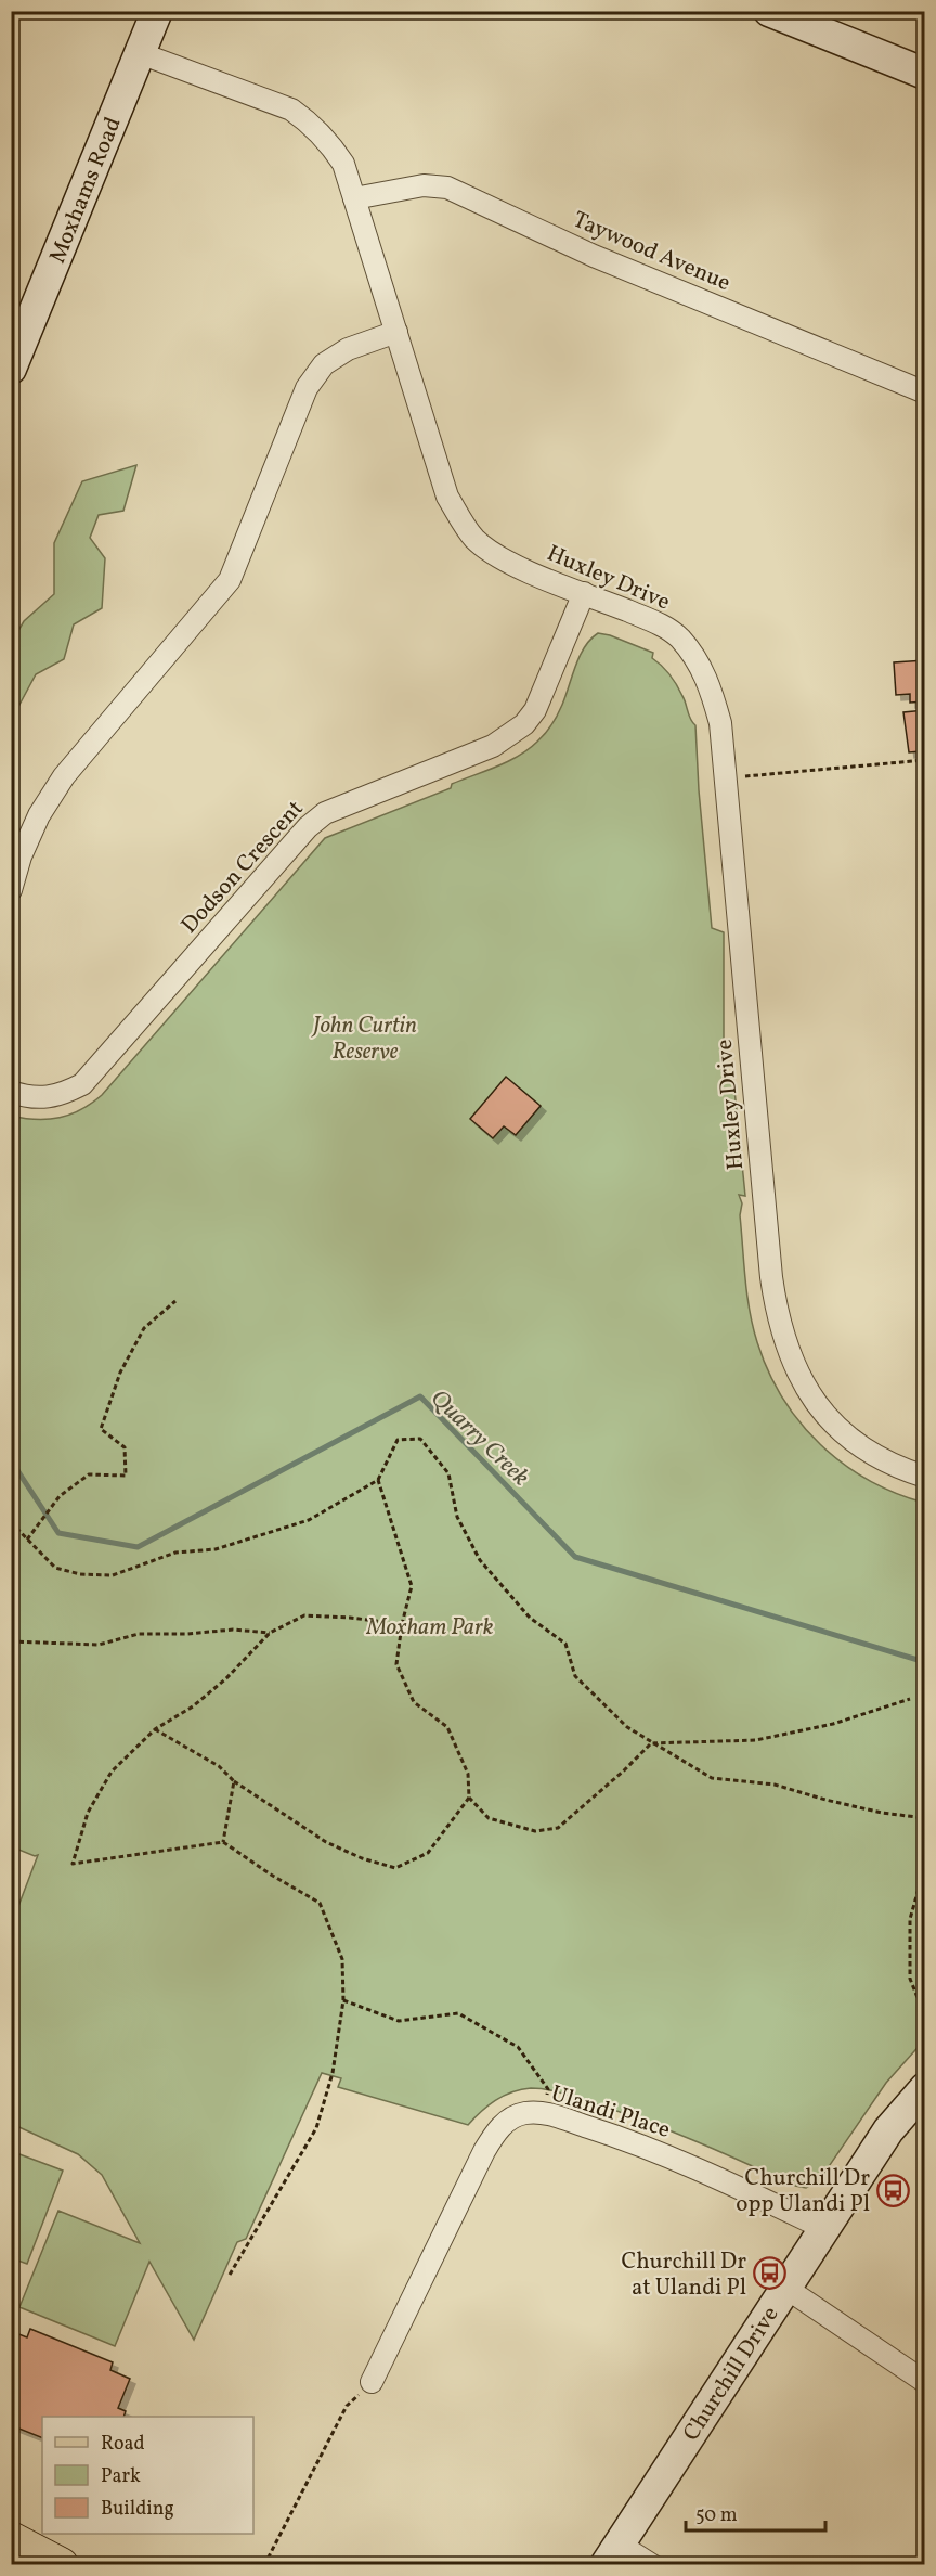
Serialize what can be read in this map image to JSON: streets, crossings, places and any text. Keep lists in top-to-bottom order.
{
  "streets": {
    "main road": ["Moxhams Road", "Churchill Drive"],
    "street": [
      "Taywood Avenue",
      "Huxley Drive",
      "Dodson Crescent",
      "Ulandi Place"
    ]
  },
  "crossings": [
    ["Moxhams Road", "Huxley Drive"],
    ["Taywood Avenue", "Huxley Drive"],
    ["Huxley Drive", "Dodson Crescent"],
    ["Ulandi Place", "Churchill Drive"]
  ],
  "water": ["Quarry Creek"],
  "parks": ["John Curtin Reserve", "Moxham Park"],
  "places": {
    "bus stop": ["Churchill Dr opp Ulandi Pl", "Churchill Dr at Ulandi Pl"]
  },
  "legend": ["Road", "Park", "Building"],
  "scale_bar": "50 m"
}
